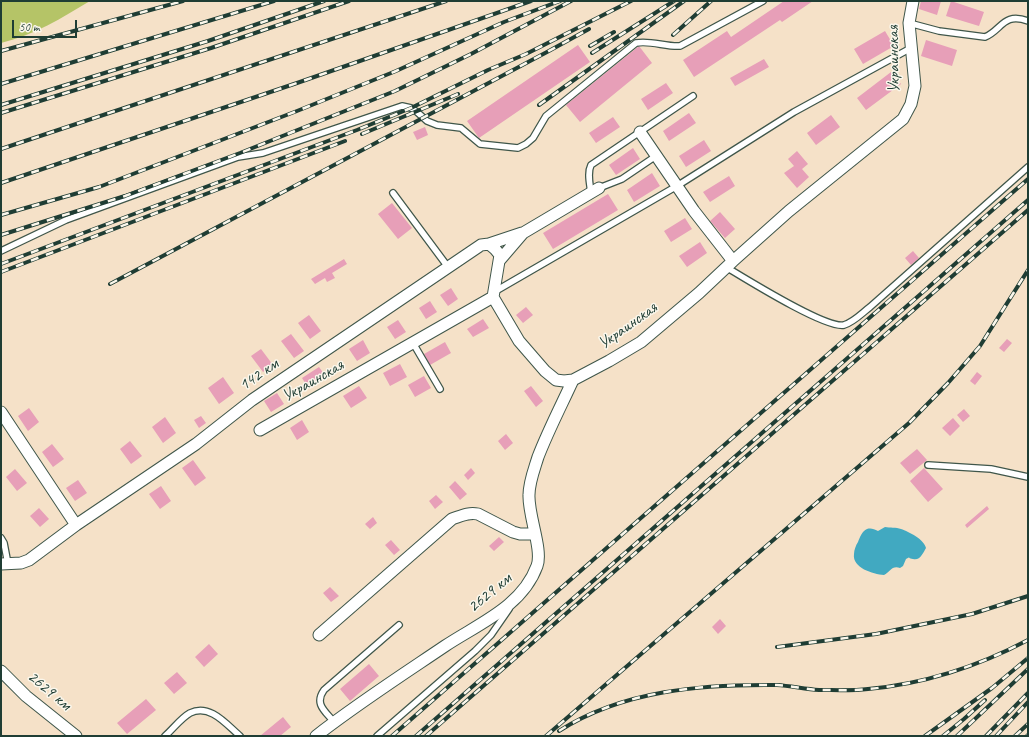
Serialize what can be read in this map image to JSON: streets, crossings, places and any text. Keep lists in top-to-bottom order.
{
  "streets": {
    "street": ["Украинская", "142 км", "2629 км"]
  },
  "crossings": [
    ["Украинская", "2629 км"]
  ],
  "scale_bar": "50 m"
}
